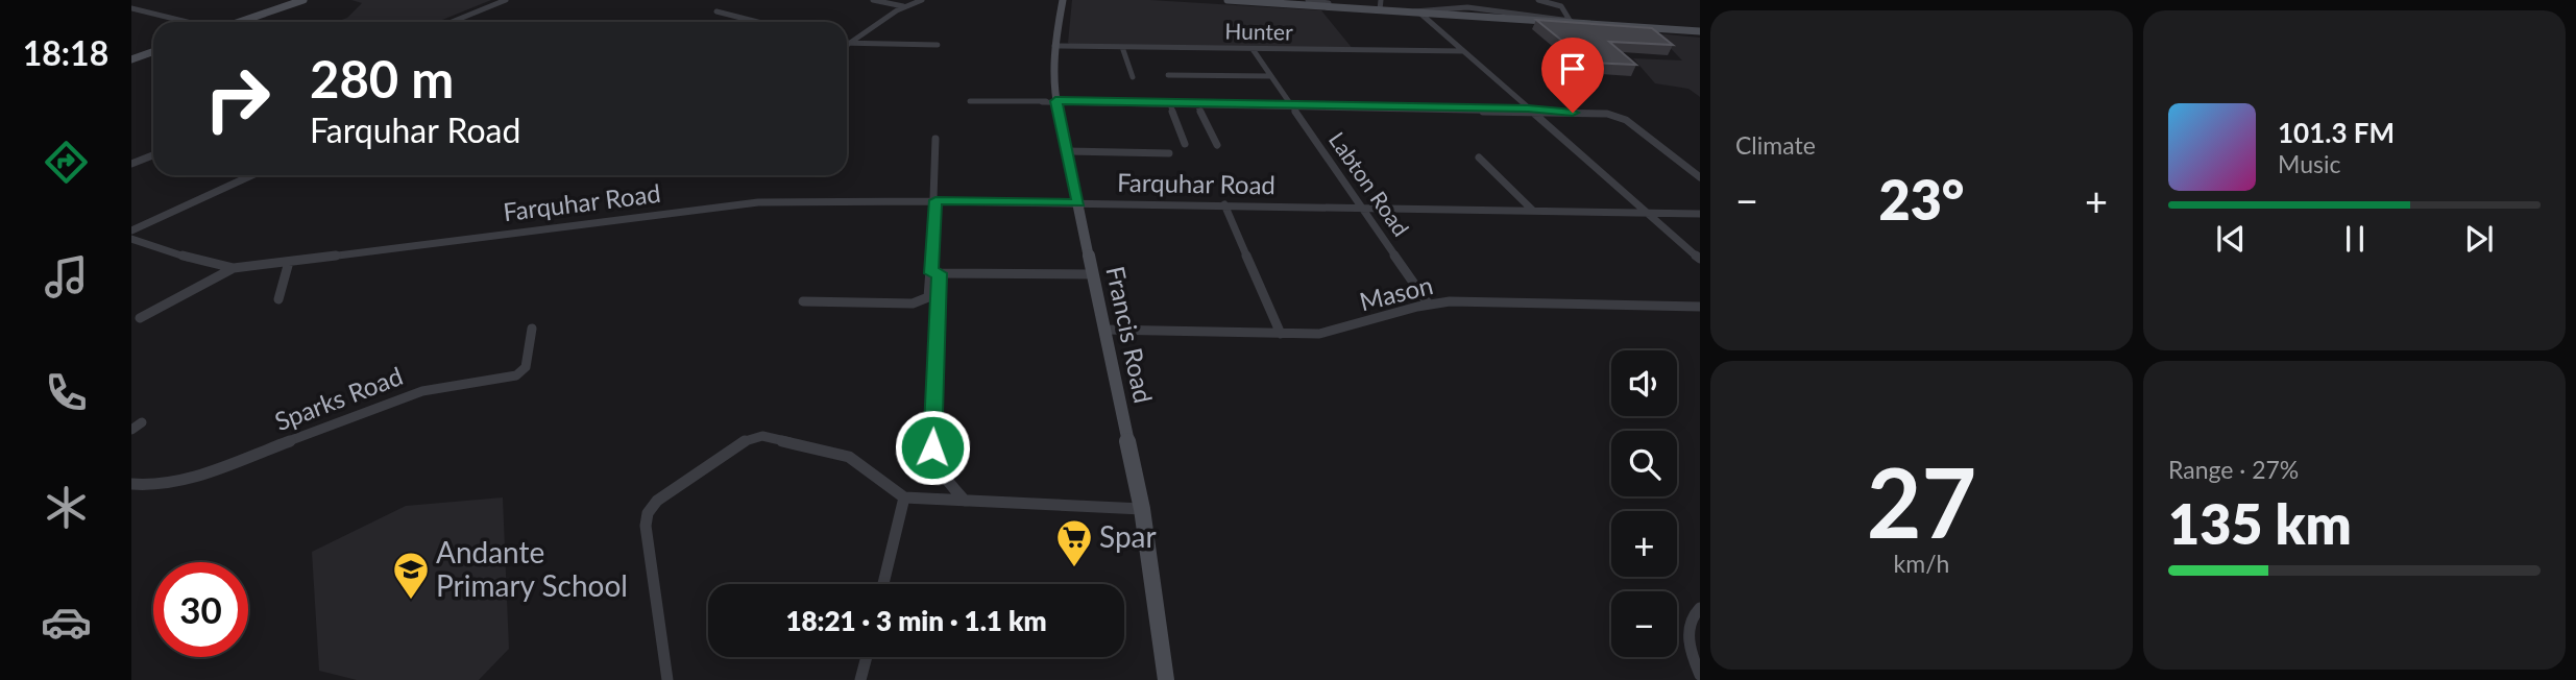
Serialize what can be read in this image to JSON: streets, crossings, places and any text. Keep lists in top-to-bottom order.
{
  "streets": {
    "street": [
      "Hunter",
      "Farquhar Road",
      "Labton Road",
      "Mason",
      "Francis Road",
      "Sparks Road"
    ]
  },
  "crossings": [
    ["Hunter", "Labton Road"],
    ["Hunter", "Francis Road"],
    ["Farquhar Road", "Labton Road"],
    ["Farquhar Road", "Francis Road"],
    ["Labton Road", "Mason"],
    ["Mason", "Francis Road"]
  ],
  "places": {
    "supermarket": ["Spar"],
    "school or university": ["Andante Primary School"]
  },
  "page": {
    "tabs": "18:18",
    "tile": [
      "Climate",
      ["27", "km/h"],
      ["Range · 27%", "135 km"]
    ],
    "turn": ["280 m", "Farquhar Road"],
    "song": ["101.3 FM", "Music"],
    "heat": ["−", "23°", "+"],
    "map_buttons": ["+", "−"],
    "limit": "30",
    "trip": "18:21 · 3 min · 1.1 km"
  }
}
